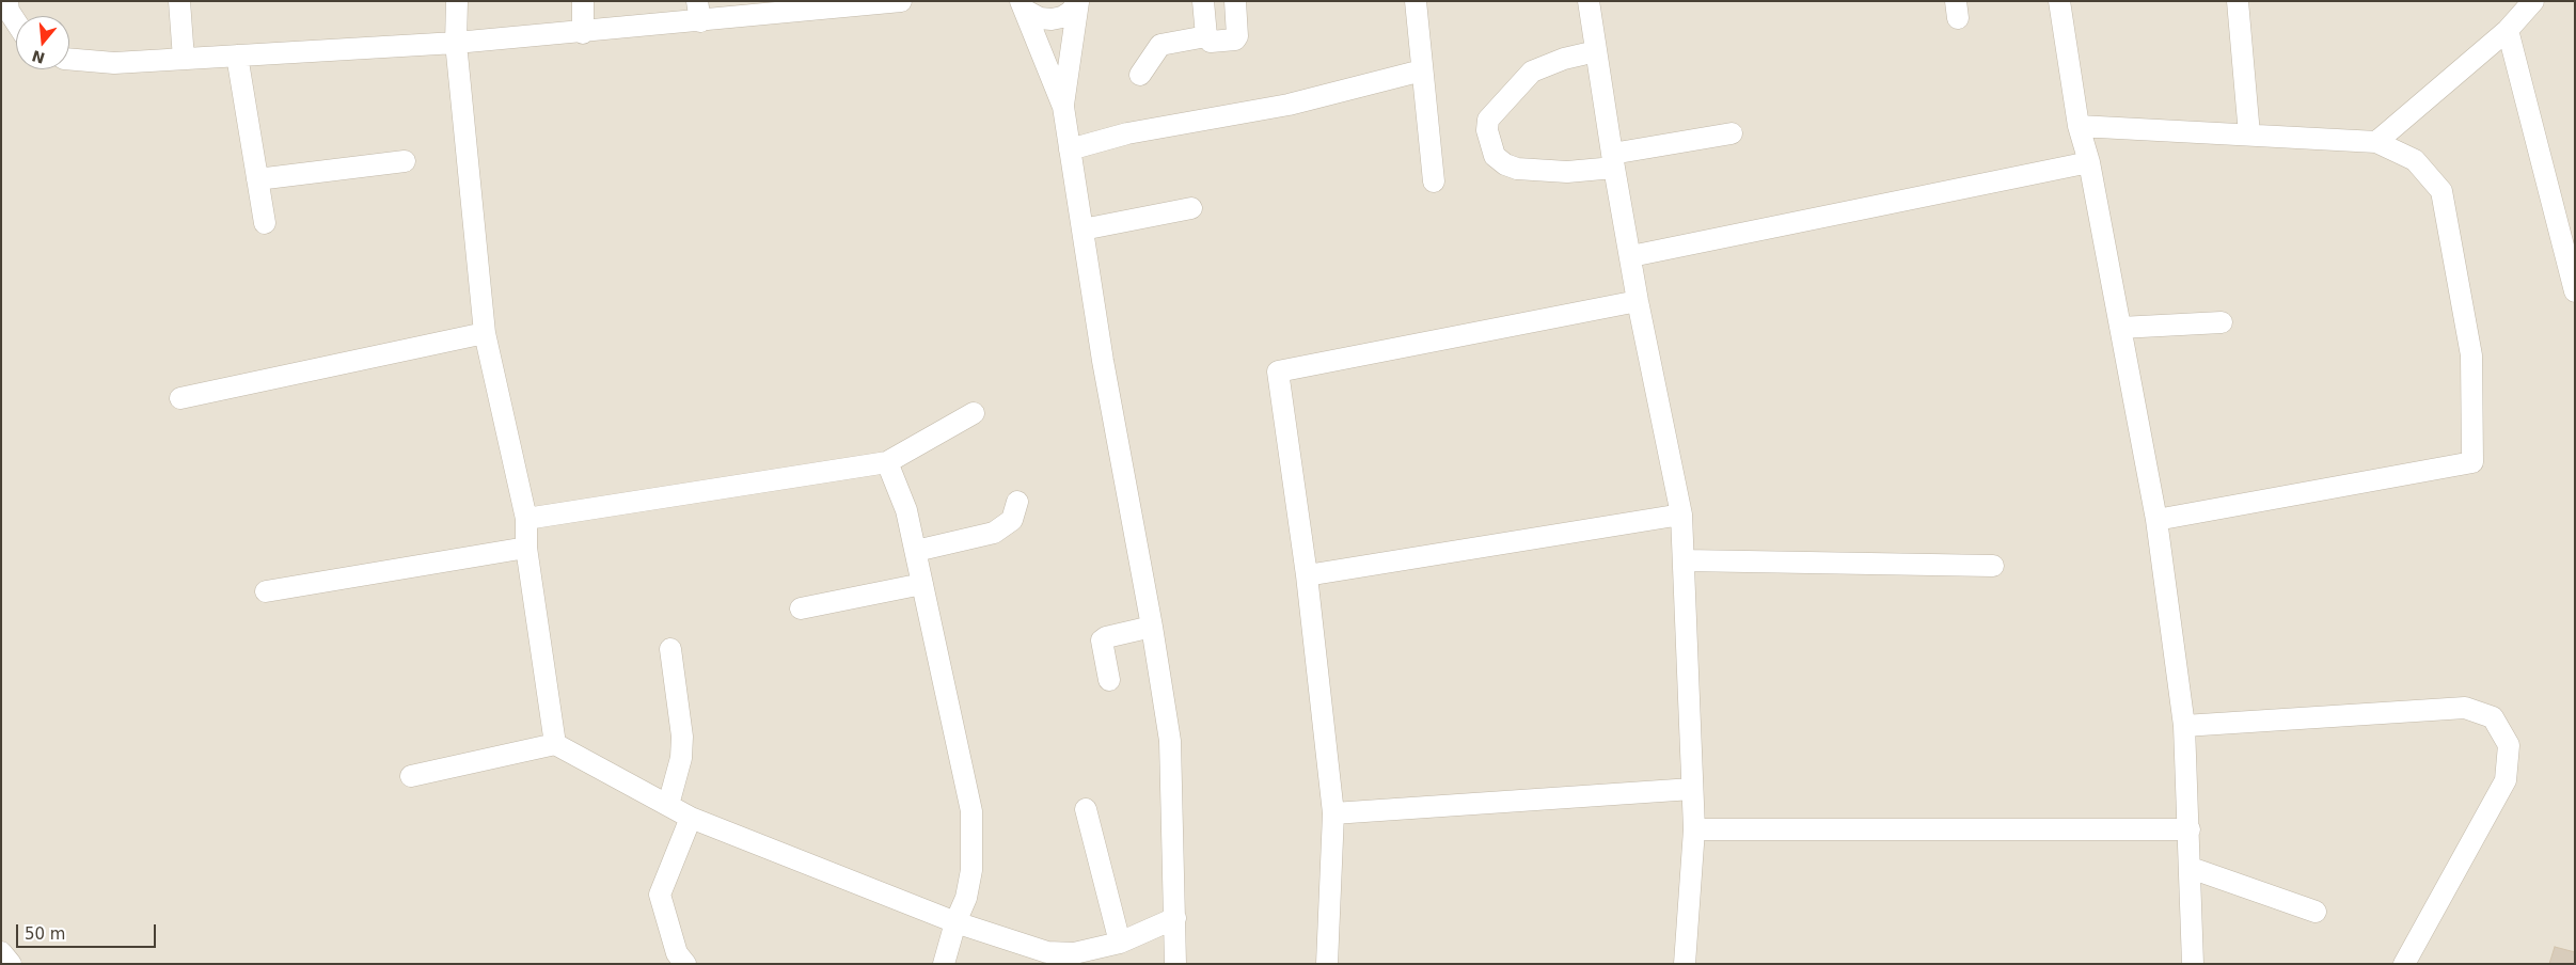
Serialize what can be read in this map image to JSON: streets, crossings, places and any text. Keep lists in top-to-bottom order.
{
  "scale_bar": "50 m",
  "north": "bottom"
}
